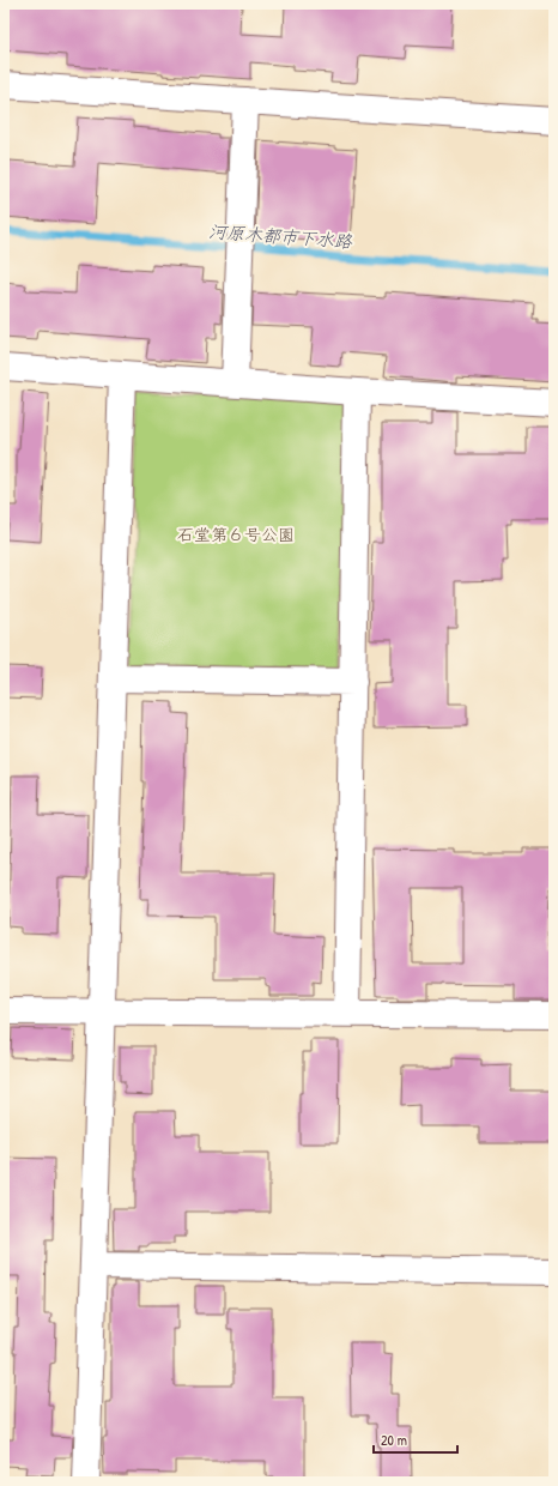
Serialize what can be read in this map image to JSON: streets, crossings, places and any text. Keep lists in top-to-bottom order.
{
  "water": ["河原木都市下水路"],
  "parks": ["石堂第６号公園"],
  "scale_bar": "20 m"
}
